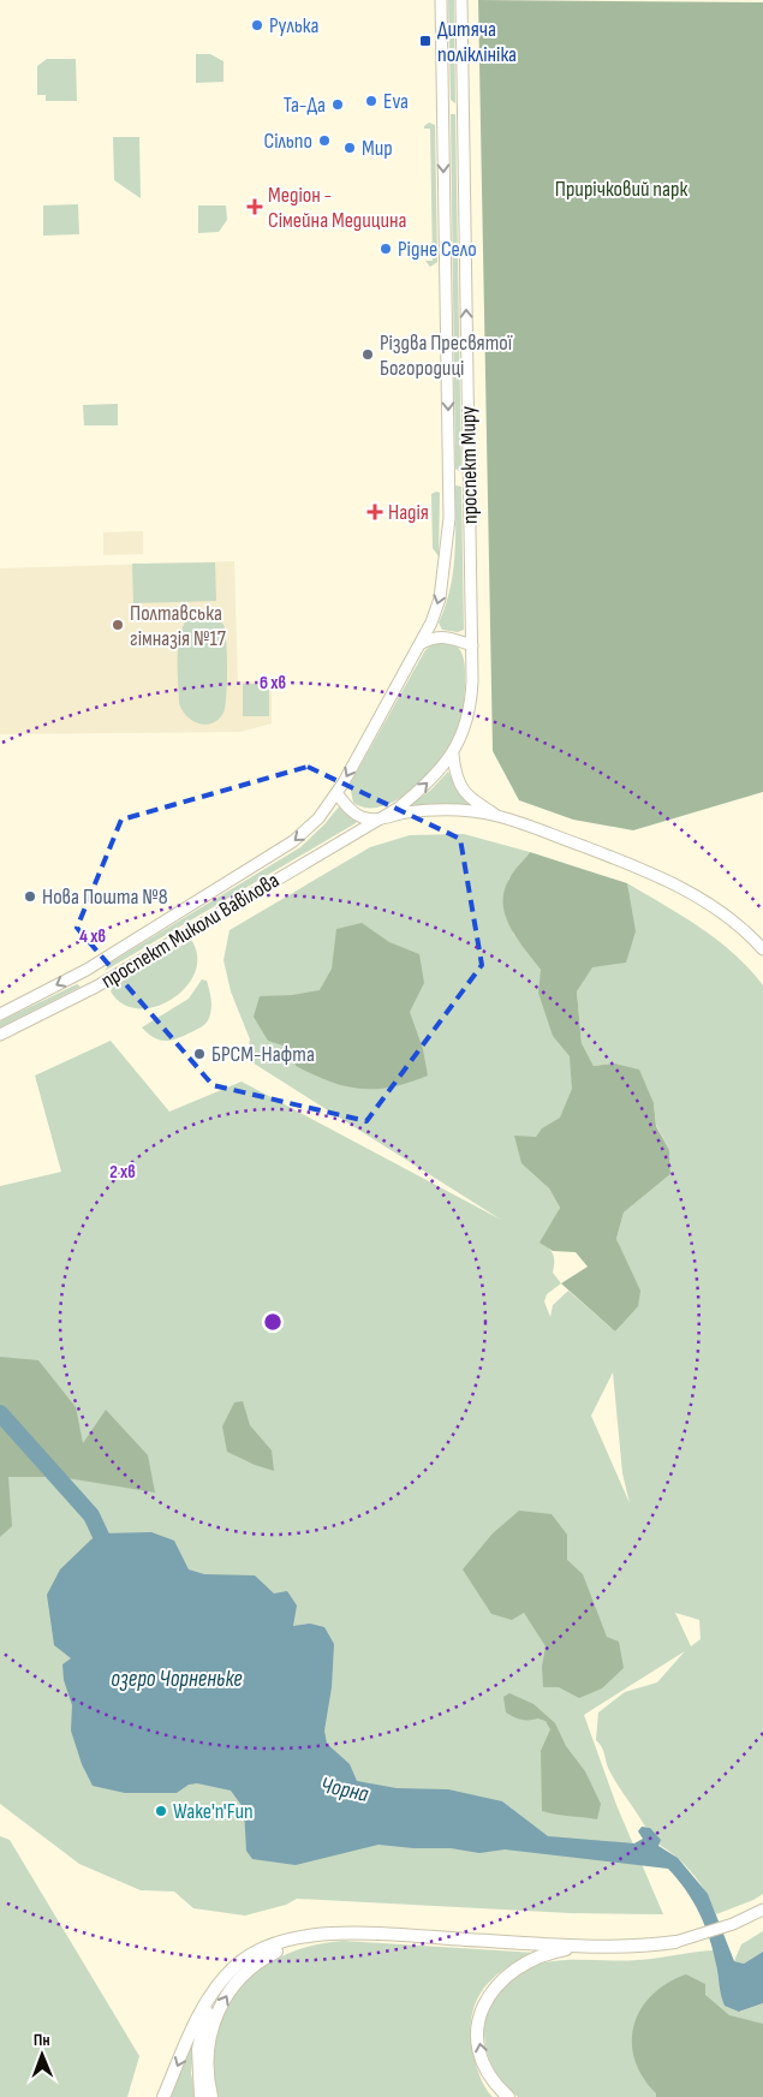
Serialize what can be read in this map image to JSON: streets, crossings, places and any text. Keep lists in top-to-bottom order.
{
  "streets": {
    "main road": ["проспект Миру", "проспект Миколи Вавілова"]
  },
  "crossings": [
    ["проспект Миру", "проспект Миколи Вавілова"]
  ],
  "water": ["озеро Чорненьке", "Чорна"],
  "parks": ["Прирічковий парк"],
  "places": {
    "other": [
      "Рулька",
      "Eva",
      "Та-Да",
      "Сільпо",
      "Мир",
      "Рідне Село",
      "Різдва Пресвятої Богородиці",
      "Полтавська гімназія №17",
      "Нова Пошта №8",
      "БРСМ-Нафта",
      "Wake'n'Fun"
    ],
    "transit": ["Дитяча поліклініка"],
    "health": ["Медіон - Сімейна Медицина", "Надія"]
  },
  "north": "top",
  "rings": ["6 хв", "4 хв", "2 хв"]
}
